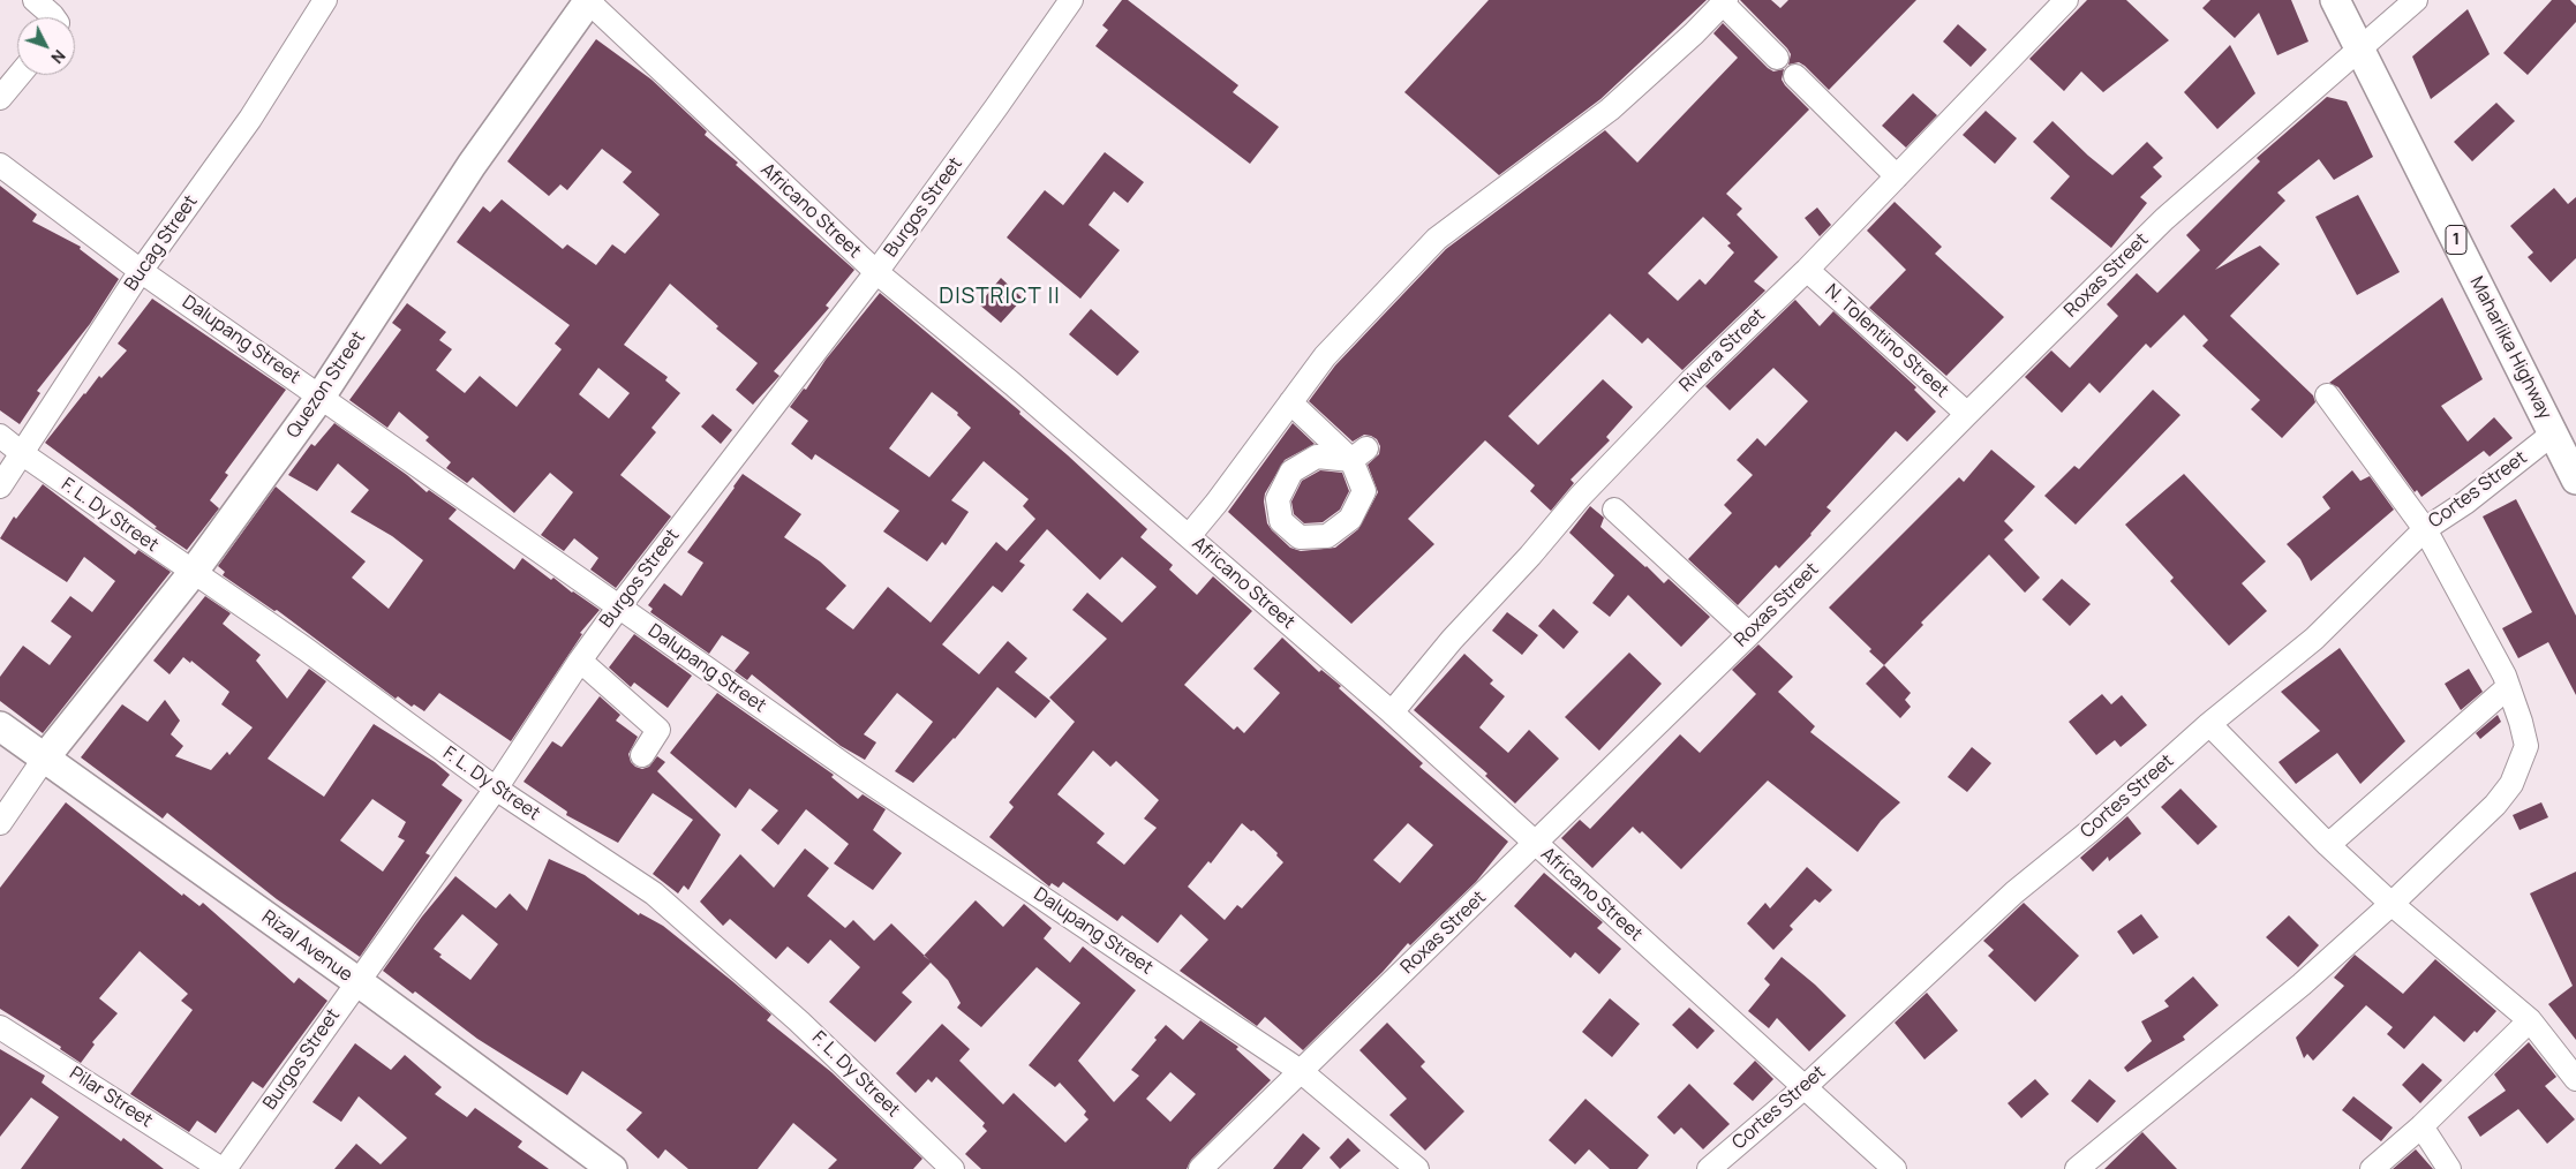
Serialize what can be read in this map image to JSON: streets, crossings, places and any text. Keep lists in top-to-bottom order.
{
  "streets": {
    "main road": [
      "1",
      "Maharlika Highway",
      "Quezon Street",
      "Rizal Avenue"
    ],
    "street": [
      "Burgos Street",
      "Africano Street",
      "Bucag Street",
      "Roxas Street",
      "Dalupang Street",
      "N. Tolentino Street",
      "Rivera Street",
      "Cortes Street",
      "F. L. Dy Street",
      "Pilar Street"
    ]
  },
  "crossings": [
    ["Burgos Street", "Africano Street"],
    ["Burgos Street", "Dalupang Street"],
    ["Burgos Street", "F. L. Dy Street"],
    ["Burgos Street", "Rizal Avenue"],
    ["Burgos Street", "Pilar Street"],
    ["Africano Street", "Roxas Street"],
    ["Africano Street", "Rivera Street"],
    ["Africano Street", "Quezon Street"],
    ["Africano Street", "Cortes Street"],
    ["Bucag Street", "Dalupang Street"],
    ["Bucag Street", "F. L. Dy Street"],
    ["Roxas Street", "Dalupang Street"],
    ["Roxas Street", "N. Tolentino Street"],
    ["Roxas Street", "Maharlika Highway"],
    ["Dalupang Street", "Quezon Street"],
    ["N. Tolentino Street", "Rivera Street"],
    ["Maharlika Highway", "Cortes Street"],
    ["Quezon Street", "F. L. Dy Street"],
    ["Quezon Street", "Rizal Avenue"]
  ],
  "districts": ["DISTRICT II"],
  "north": "bottom right"
}
